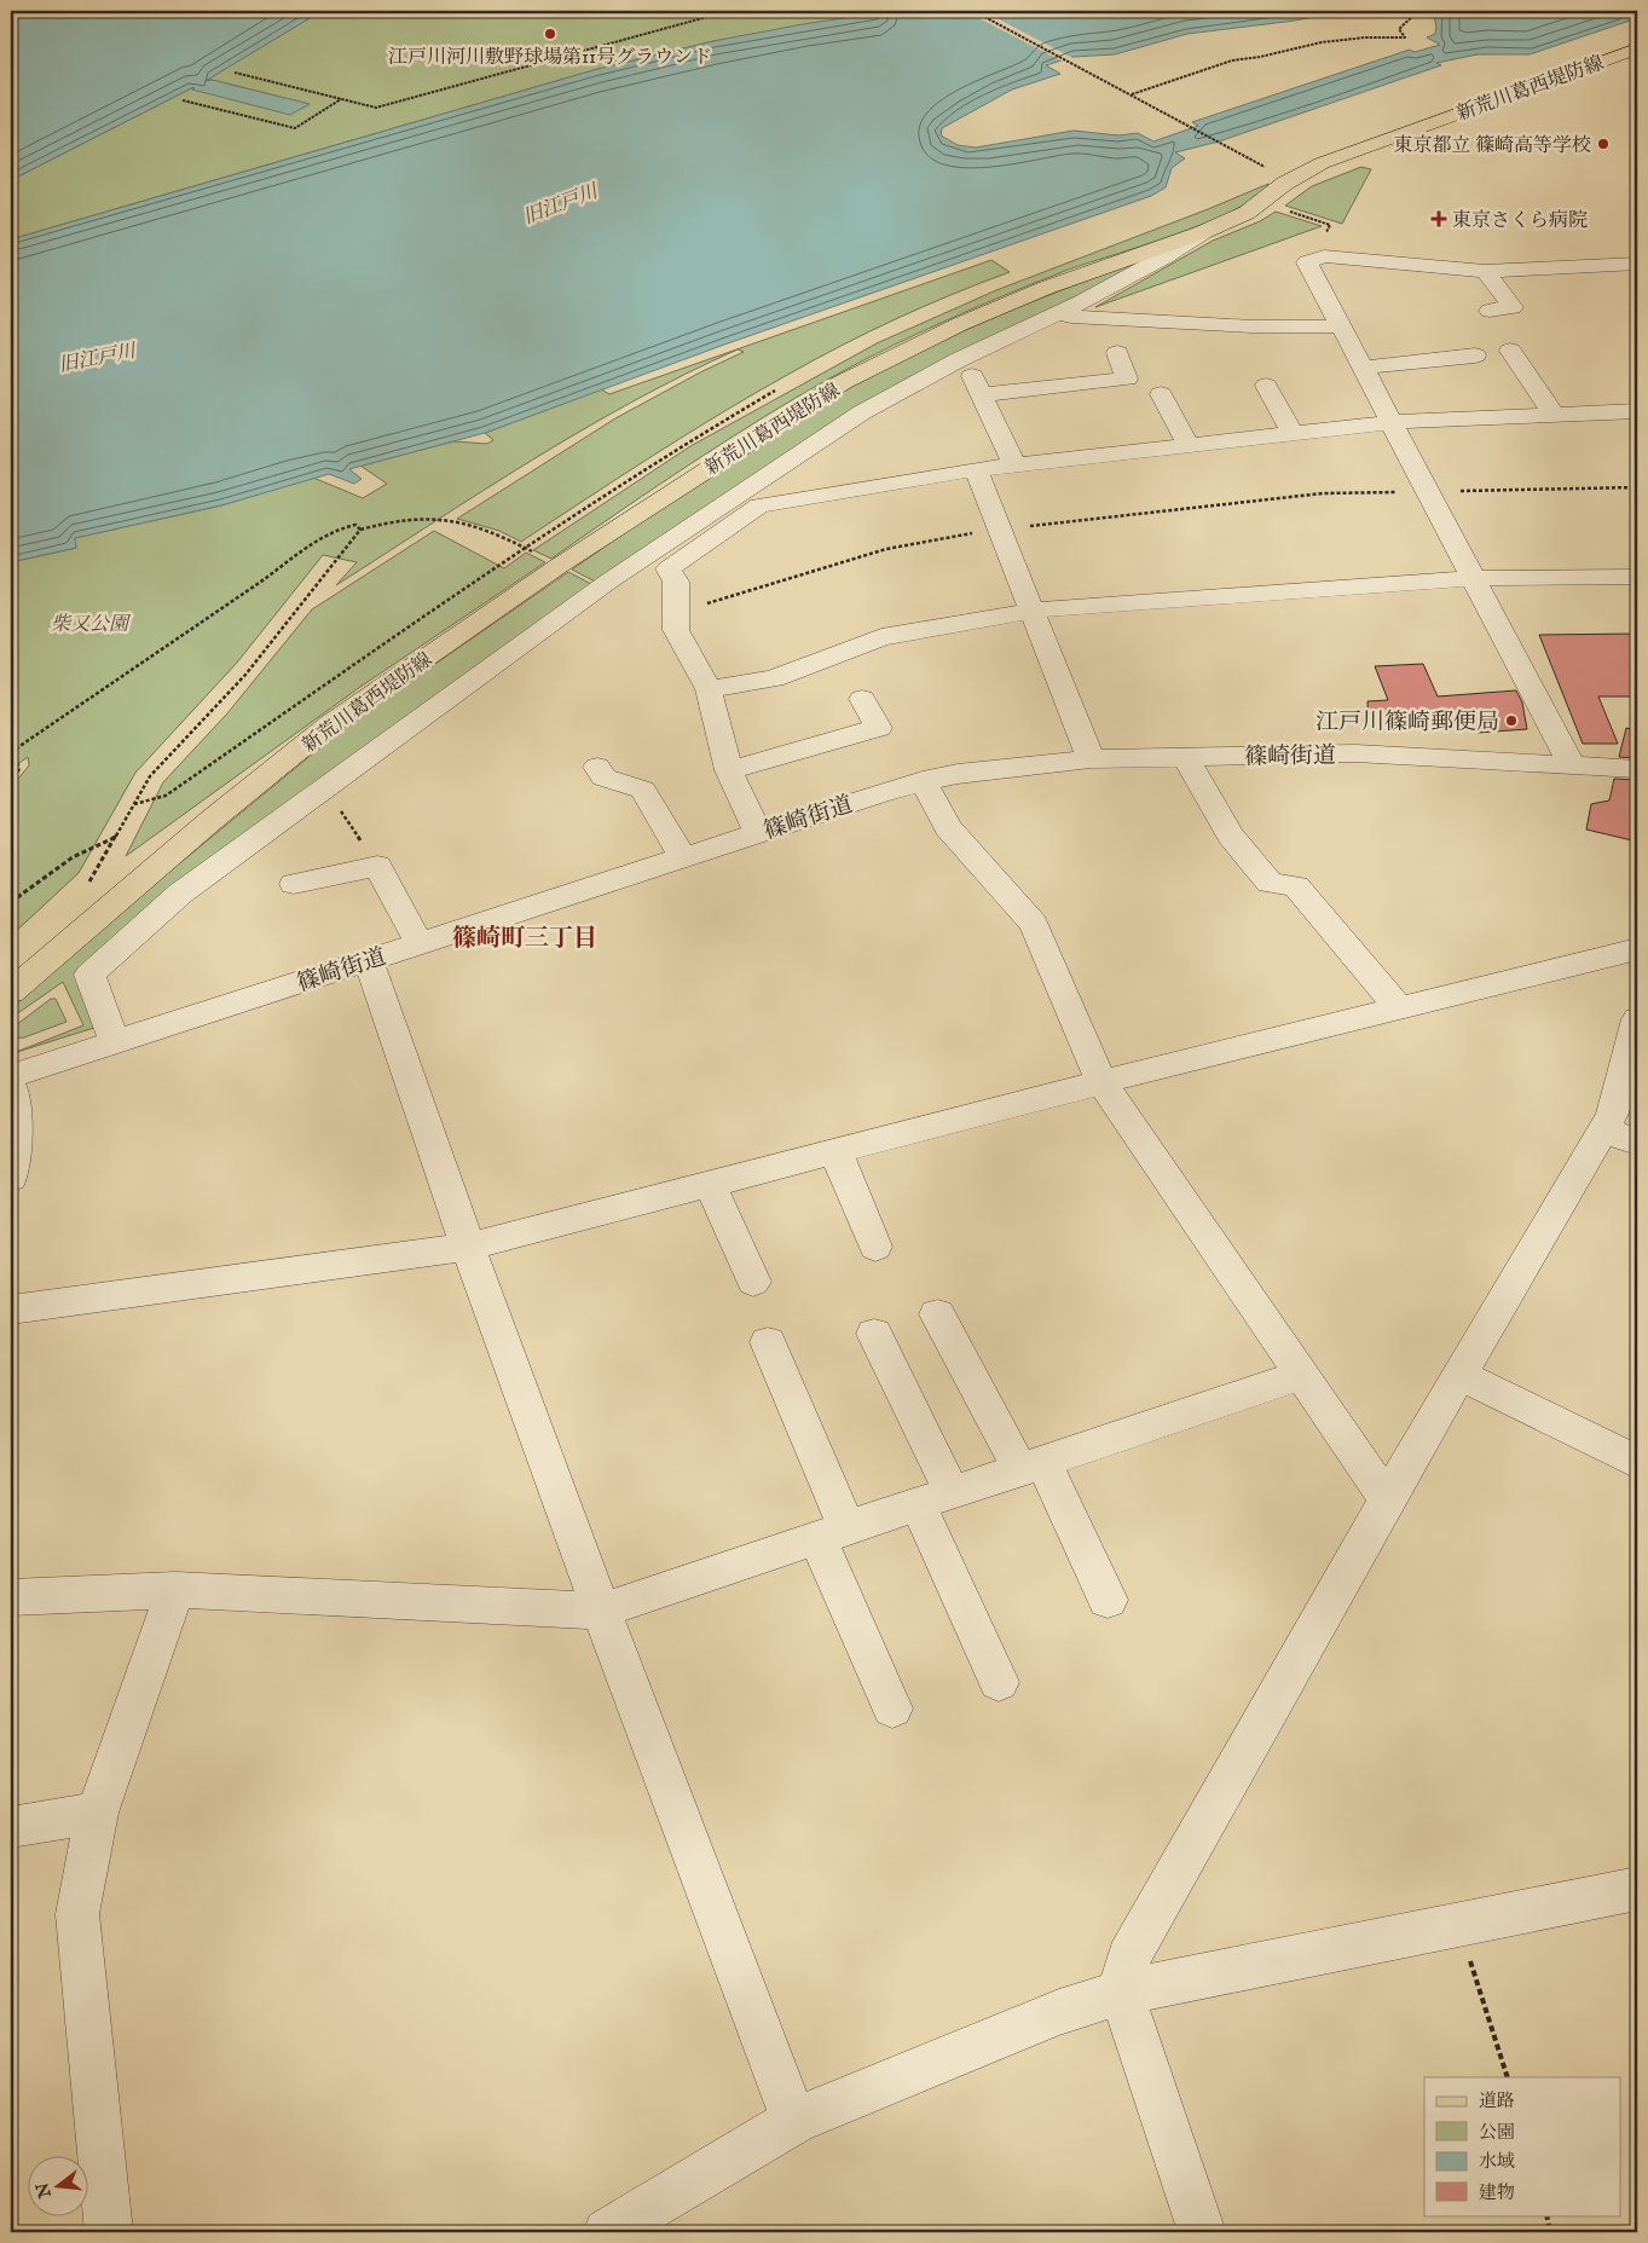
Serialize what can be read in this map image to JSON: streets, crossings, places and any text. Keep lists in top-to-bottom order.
{
  "streets": {
    "main road": ["新荒川葛西堤防線"],
    "street": ["篠崎街道"]
  },
  "districts": ["篠崎町三丁目"],
  "water": ["旧江戸川"],
  "parks": ["柴又公園"],
  "places": {
    "other": ["江戸川河川敷野球場第11号グラウンド", "東京都立 篠崎高等学校", "江戸川篠崎郵便局"],
    "health": ["東京さくら病院"]
  },
  "legend": [
    "道路",
    "公園",
    "水域",
    "建物"
  ],
  "north": "left"
}
